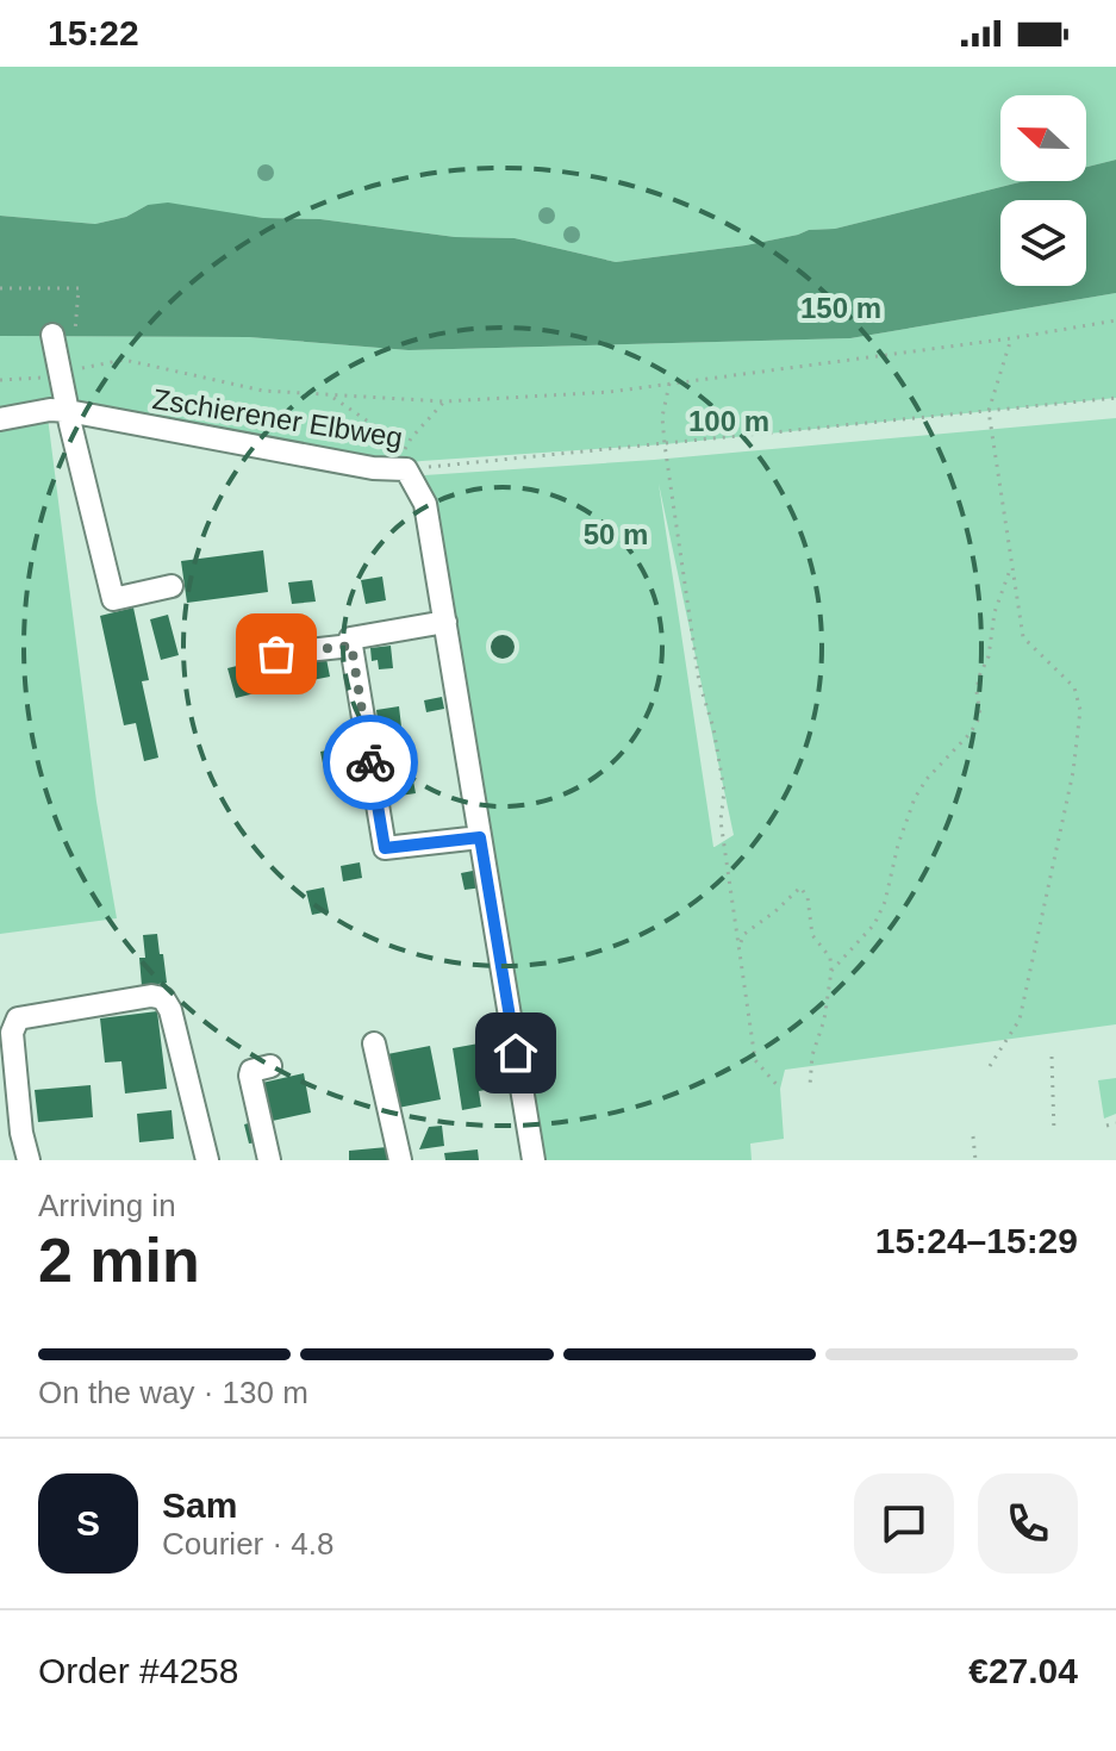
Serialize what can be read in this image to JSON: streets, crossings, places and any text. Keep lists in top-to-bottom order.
{
  "streets": {
    "street": ["Zschierener Elbweg"]
  },
  "north": "left",
  "page": {
    "status": "15:22",
    "heading": ["2 min", "Arriving in", "15:24–15:29"],
    "panel": [
      "Sam",
      "Courier · 4.8",
      "Order #4258",
      "€27.04"
    ],
    "bar": "On the way · 130 m",
    "round": "S"
  },
  "rings": ["150 m", "100 m", "50 m"]
}
